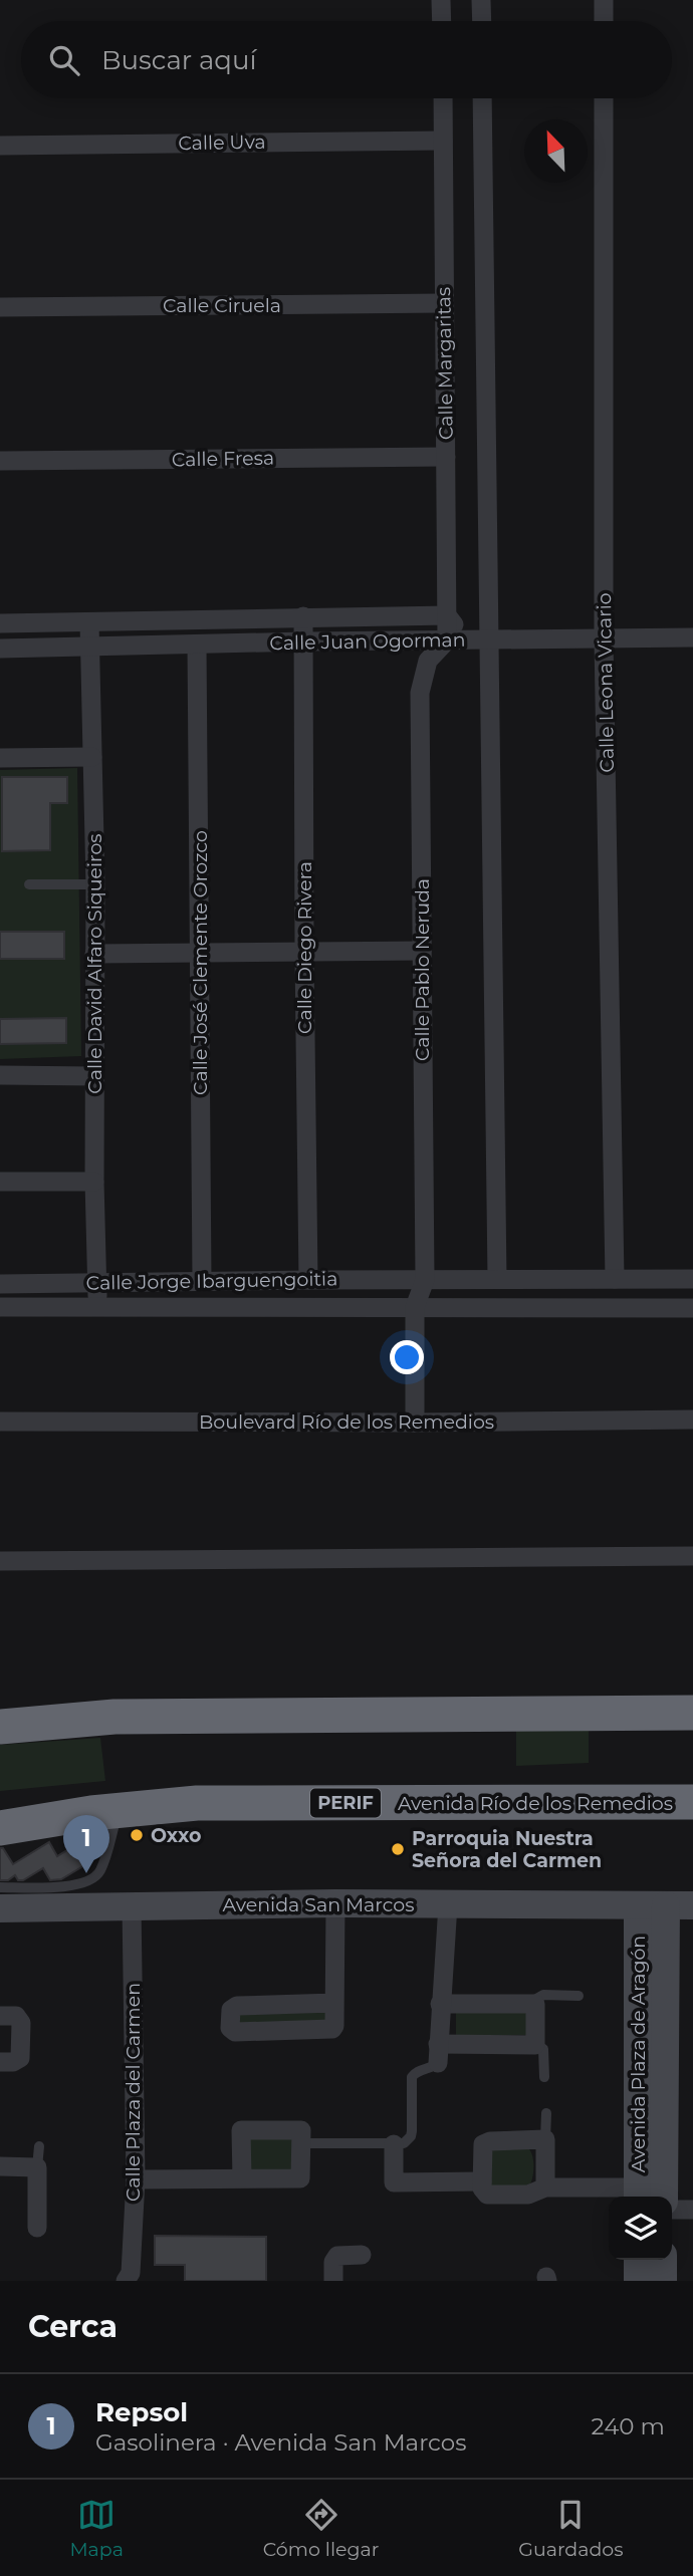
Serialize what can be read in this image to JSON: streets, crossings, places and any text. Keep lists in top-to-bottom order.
{
  "streets": {
    "highway": ["PERIF", "Avenida Río de los Remedios"],
    "street": [
      "Calle Uva",
      "Calle Ciruela",
      "Calle Margaritas",
      "Calle Fresa",
      "Calle Juan Ogorman",
      "Calle Leona Vicario",
      "Calle Diego Rivera",
      "Calle José Clemente Orozco",
      "Calle David Alfaro Siqueiros",
      "Calle Pablo Neruda",
      "Calle Jorge Ibarguengoitia",
      "Boulevard Río de los Remedios",
      "Avenida San Marcos",
      "Avenida Plaza de Aragón",
      "Calle Plaza del Carmen"
    ]
  },
  "crossings": [
    ["Calle Uva", "Calle Margaritas"],
    ["Calle Ciruela", "Calle Margaritas"],
    ["Calle Margaritas", "Calle Fresa"],
    ["Calle Margaritas", "Calle Juan Ogorman"],
    ["Calle Margaritas", "Calle Pablo Neruda"],
    ["Calle Juan Ogorman", "Calle Diego Rivera"],
    ["Calle Juan Ogorman", "Calle José Clemente Orozco"],
    ["Calle Juan Ogorman", "Calle David Alfaro Siqueiros"],
    ["Calle Juan Ogorman", "Calle Pablo Neruda"],
    ["Calle Leona Vicario", "Calle Jorge Ibarguengoitia"],
    ["Calle Diego Rivera", "Calle Jorge Ibarguengoitia"],
    ["Calle José Clemente Orozco", "Calle Jorge Ibarguengoitia"],
    ["Calle David Alfaro Siqueiros", "Calle Jorge Ibarguengoitia"],
    ["Calle Pablo Neruda", "Calle Jorge Ibarguengoitia"],
    ["Avenida San Marcos", "Avenida Plaza de Aragón"],
    ["Avenida San Marcos", "Calle Plaza del Carmen"]
  ],
  "places": ["Oxxo", "Parroquia Nuestra Señora del Carmen"],
  "north": "top left",
  "page": {
    "search": "Buscar aquí",
    "pins": "1",
    "heading": "Cerca",
    "list": [
      {
        "mark": "1",
        "name": "Repsol",
        "note": "Gasolinera · Avenida San Marcos",
        "value": "240 m"
      }
    ],
    "nav": ["Mapa", "Cómo llegar", "Guardados"]
  }
}
